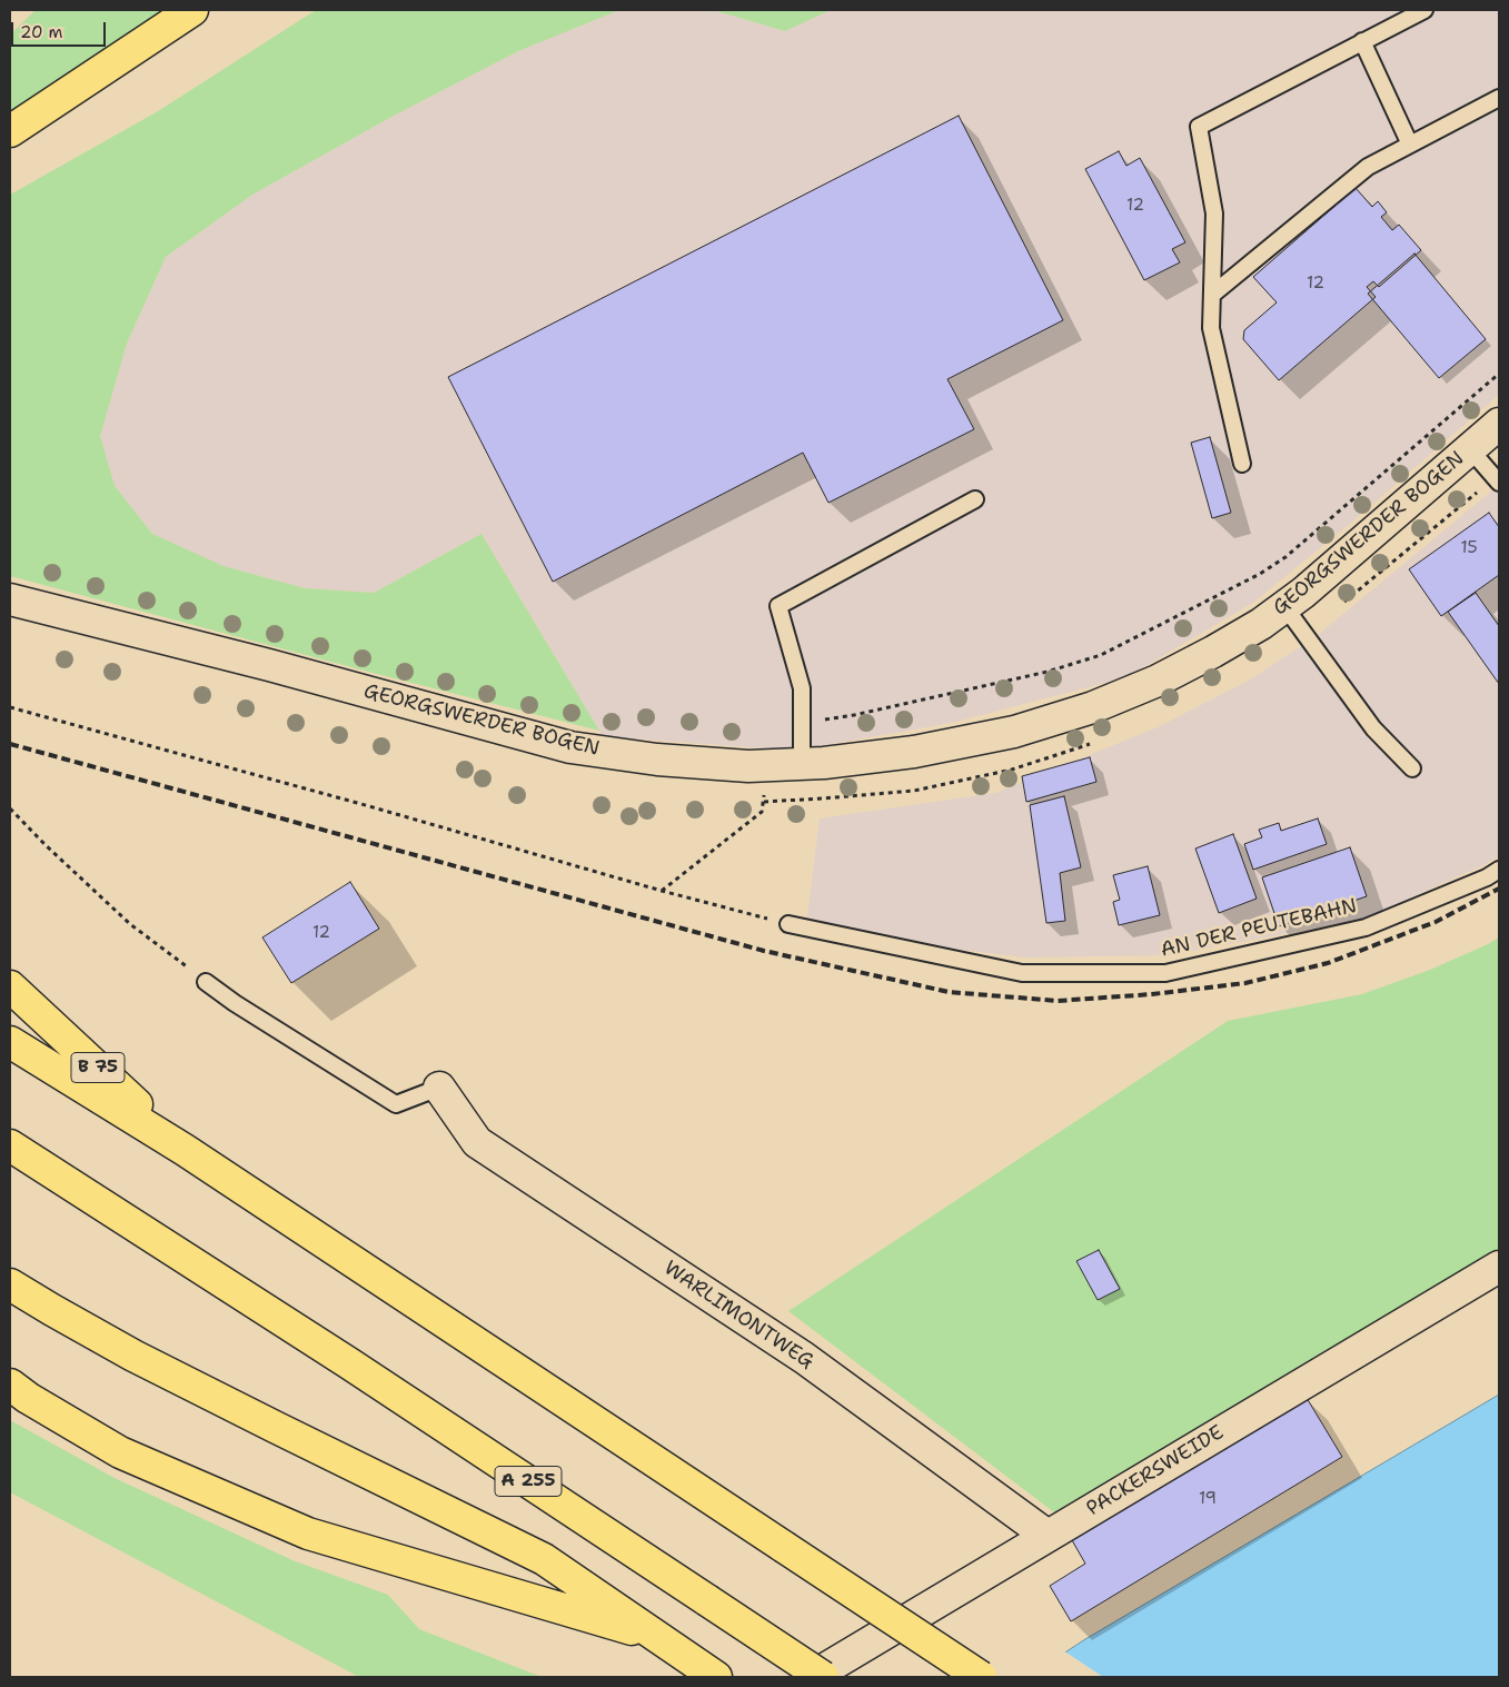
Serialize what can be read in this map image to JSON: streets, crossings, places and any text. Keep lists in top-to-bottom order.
{
  "streets": {
    "highway": ["B 75", "A 255"],
    "street": ["GEORGSWERDER BOGEN", "WARLIMONTWEG", "PACKERSWEIDE"],
    "lane": ["AN DER PEUTEBAHN"]
  },
  "crossings": [
    ["WARLIMONTWEG", "PACKERSWEIDE"]
  ],
  "house_numbers": [
    "12",
    "12",
    "15",
    "12",
    "19"
  ],
  "scale_bar": "20 m"
}
